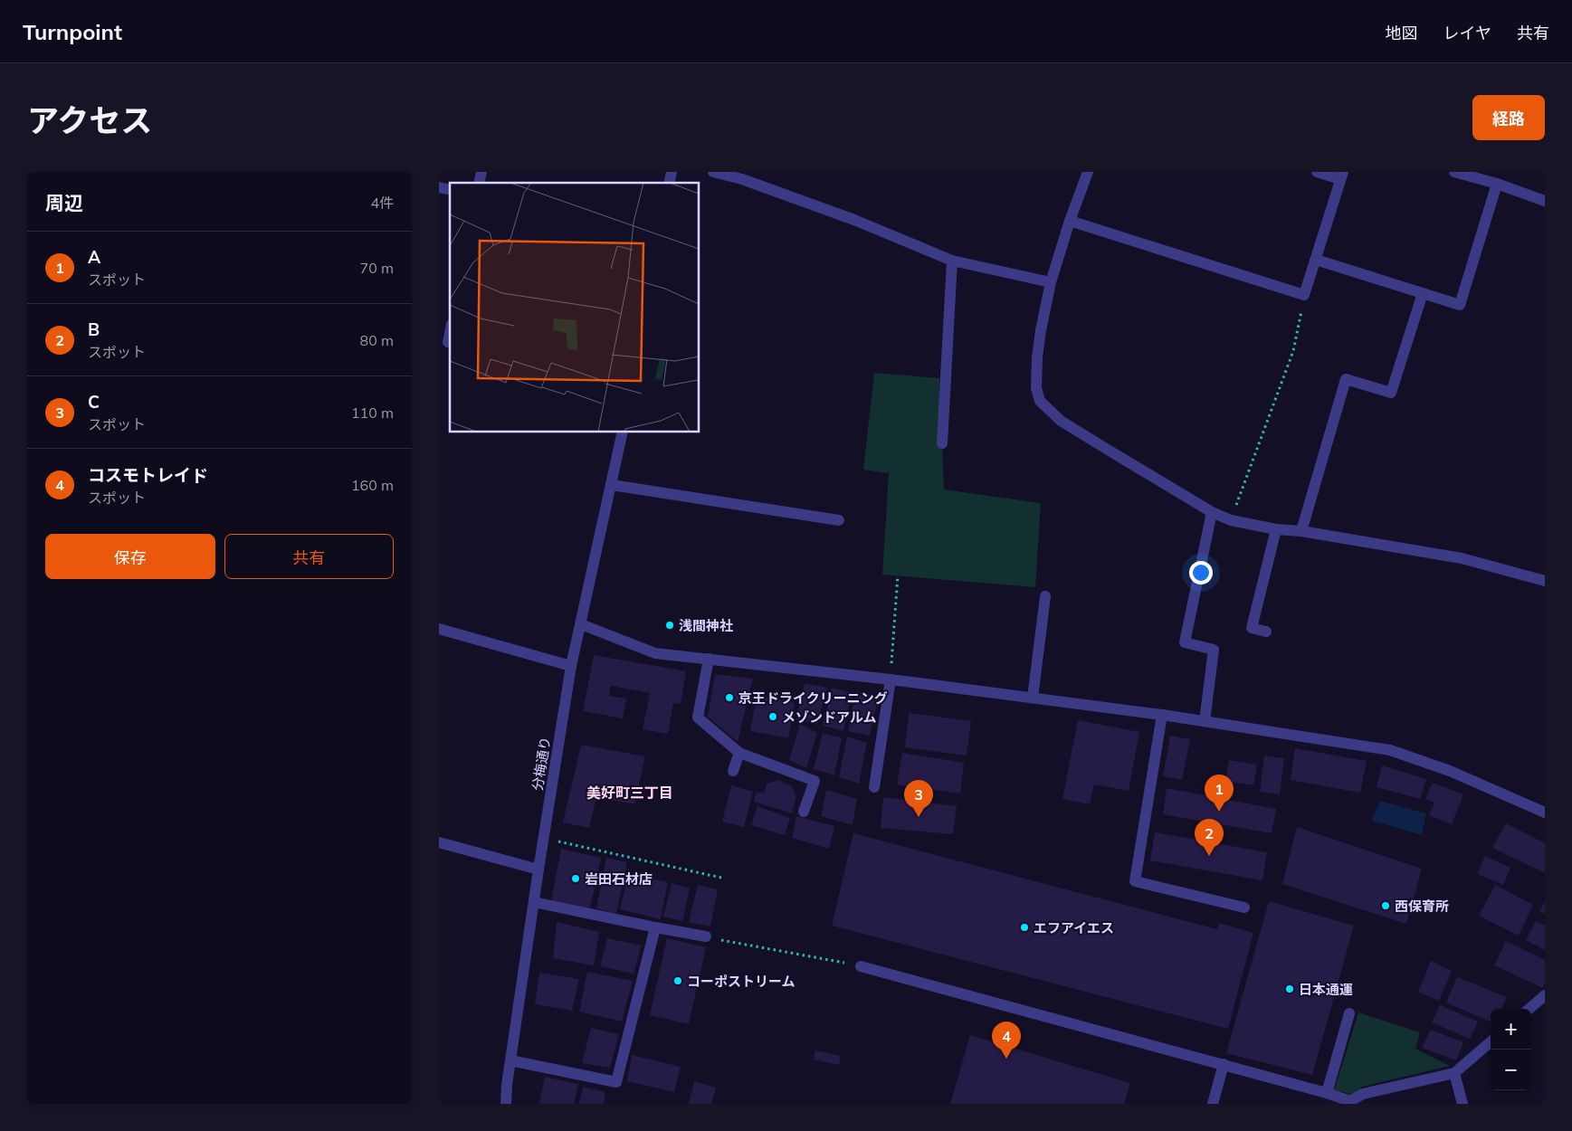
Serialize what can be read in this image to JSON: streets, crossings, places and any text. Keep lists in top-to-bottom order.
{
  "streets": {
    "street": ["分梅通り"]
  },
  "districts": ["美好町三丁目"],
  "places": [
    "浅間神社",
    "京王ドライクリーニング",
    "メゾンドアルム",
    "岩田石材店",
    "西保育所",
    "エフアイエス",
    "コーポストリーム",
    "日本通運"
  ],
  "page": {
    "header": "Turnpoint",
    "nav": ["地図", "レイヤ", "共有"],
    "title": "アクセス",
    "buttons": [
      "経路",
      ["保存", "共有"]
    ],
    "heading": ["周辺", "4件"],
    "list": [
      {
        "mark": "1",
        "name": "A",
        "note": "スポット",
        "value": "70 m"
      },
      {
        "mark": "2",
        "name": "B",
        "note": "スポット",
        "value": "80 m"
      },
      {
        "mark": "3",
        "name": "C",
        "note": "スポット",
        "value": "110 m"
      },
      {
        "mark": "4",
        "name": "コスモトレイド",
        "note": "スポット",
        "value": "160 m"
      }
    ],
    "pins": [
      "1",
      "3",
      "2",
      "4"
    ],
    "map_buttons": ["+", "−"]
  }
}
